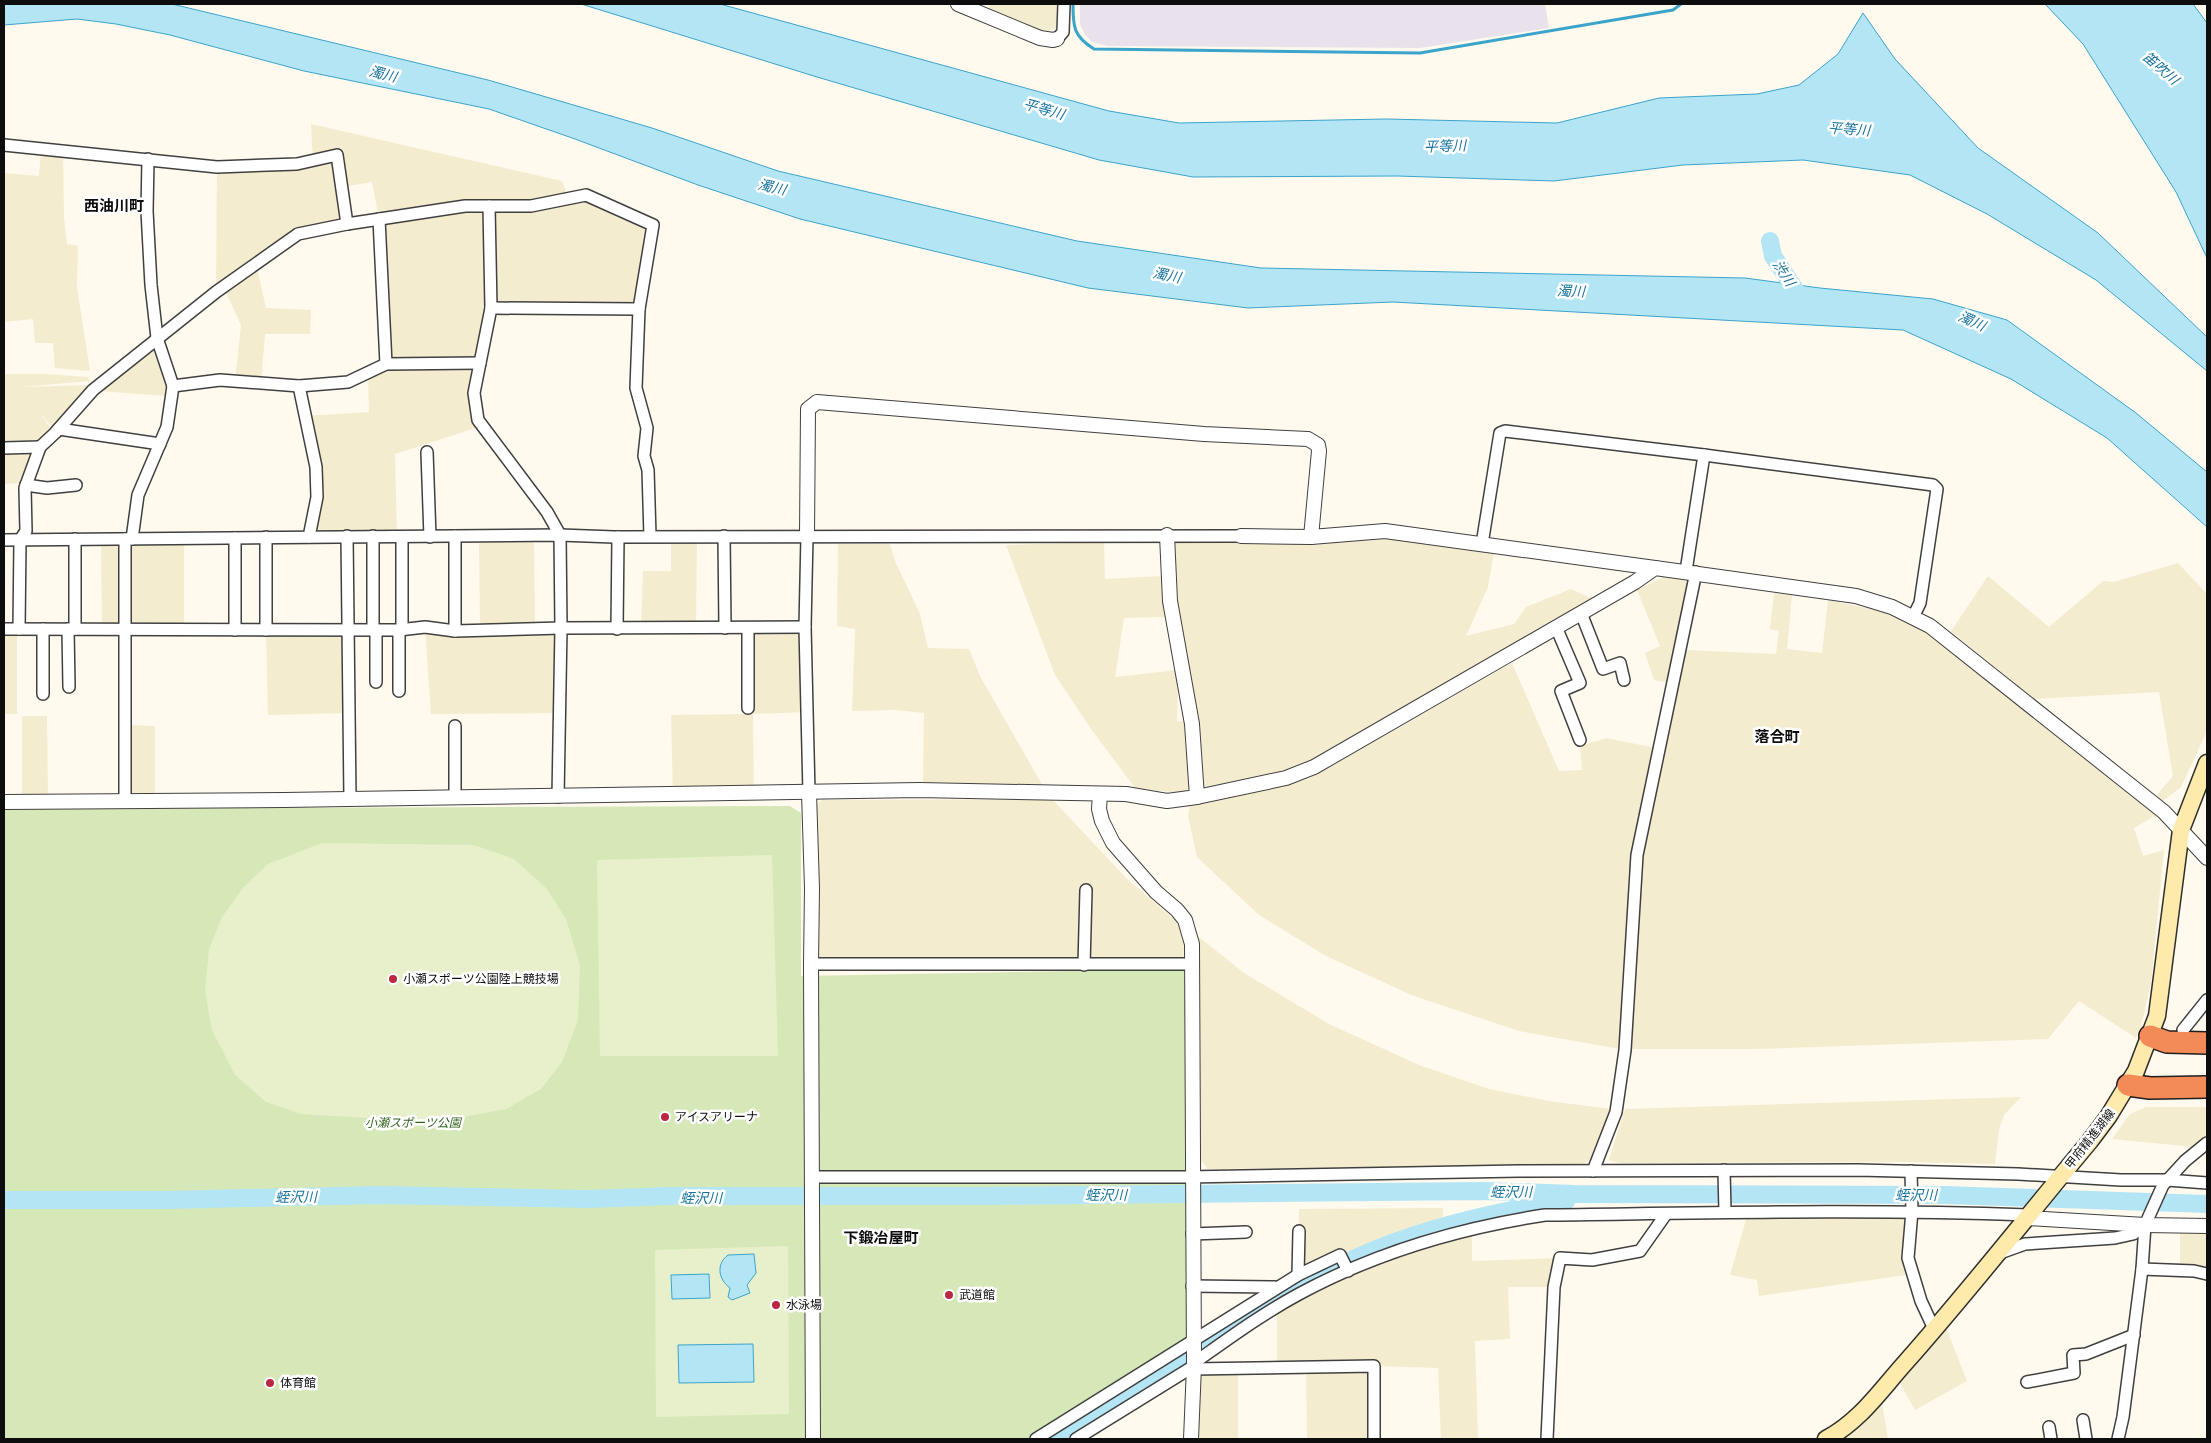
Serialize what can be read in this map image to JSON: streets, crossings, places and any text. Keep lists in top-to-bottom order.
{
  "streets": {
    "main road": ["甲府精進湖線"]
  },
  "districts": ["西油川町", "落合町", "下鍛冶屋町"],
  "water": [
    "笛吹川",
    "濁川",
    "平等川",
    "渋川",
    "蛭沢川"
  ],
  "parks": ["小瀬スポーツ公園"],
  "places": [
    "小瀬スポーツ公園陸上競技場",
    "アイスアリーナ",
    "武道館",
    "水泳場",
    "体育館"
  ]
}
